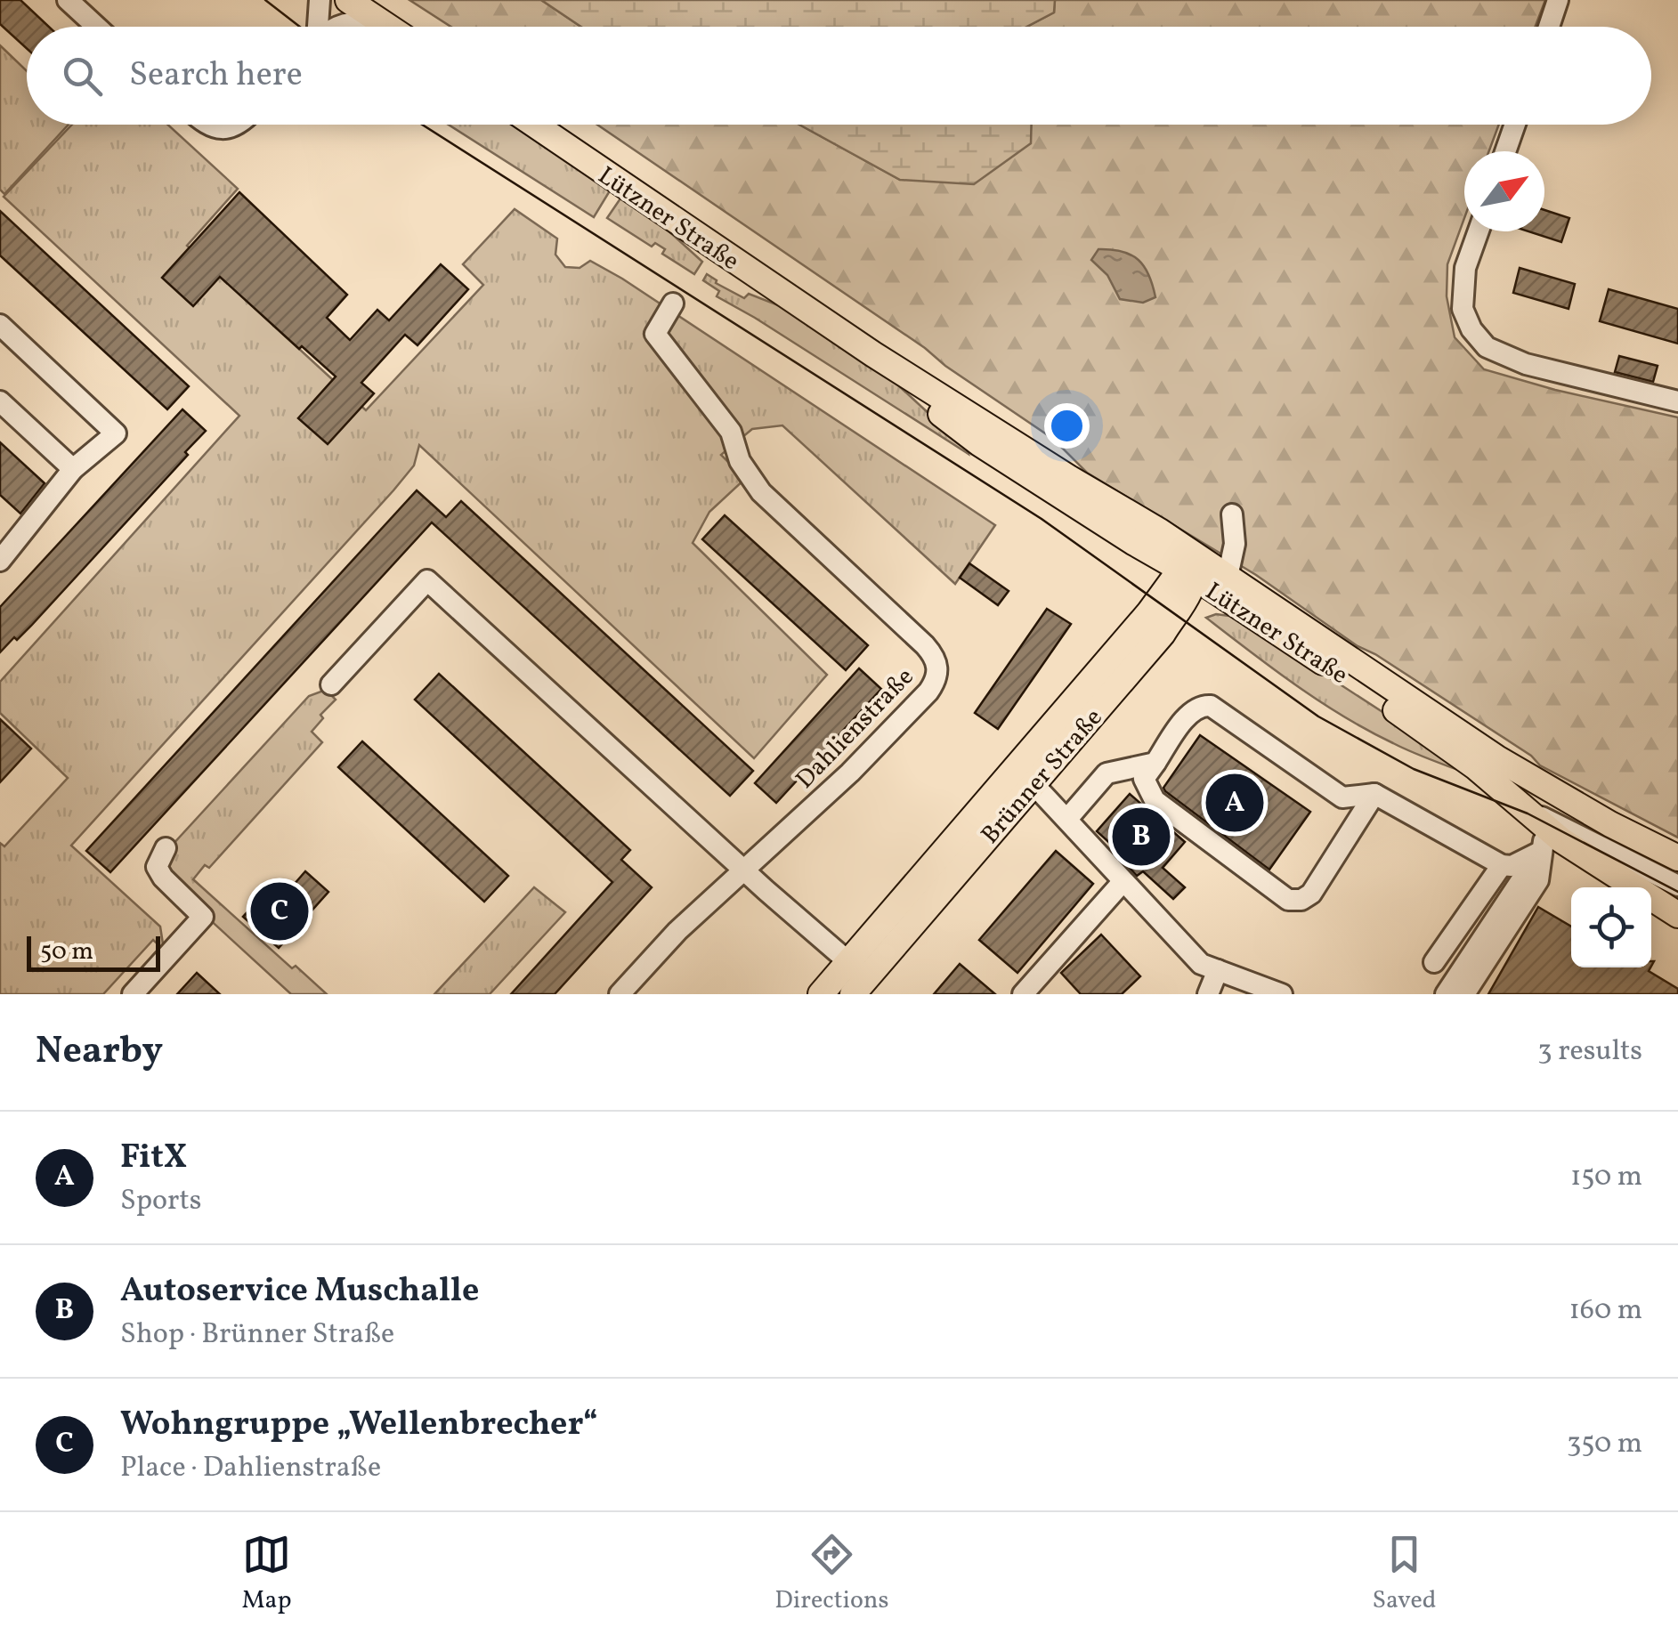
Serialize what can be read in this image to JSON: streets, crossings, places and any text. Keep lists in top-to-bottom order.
{
  "streets": {
    "main road": ["Lützner Straße", "Brünner Straße"],
    "street": ["Dahlienstraße"]
  },
  "crossings": [
    ["Lützner Straße", "Brünner Straße"]
  ],
  "scale_bar": "50 m",
  "north": "top right",
  "page": {
    "search": "Search here",
    "pins": ["A", "B", "C"],
    "scale": "50 m",
    "heading": ["Nearby", "3 results"],
    "list": [
      {
        "mark": "A",
        "name": "FitX",
        "note": "Sports",
        "value": "150 m"
      },
      {
        "mark": "B",
        "name": "Autoservice Muschalle",
        "note": "Shop · Brünner Straße",
        "value": "160 m"
      },
      {
        "mark": "C",
        "name": "Wohngruppe „Wellenbrecher“",
        "note": "Place · Dahlienstraße",
        "value": "350 m"
      }
    ],
    "nav": ["Map", "Directions", "Saved"]
  }
}
